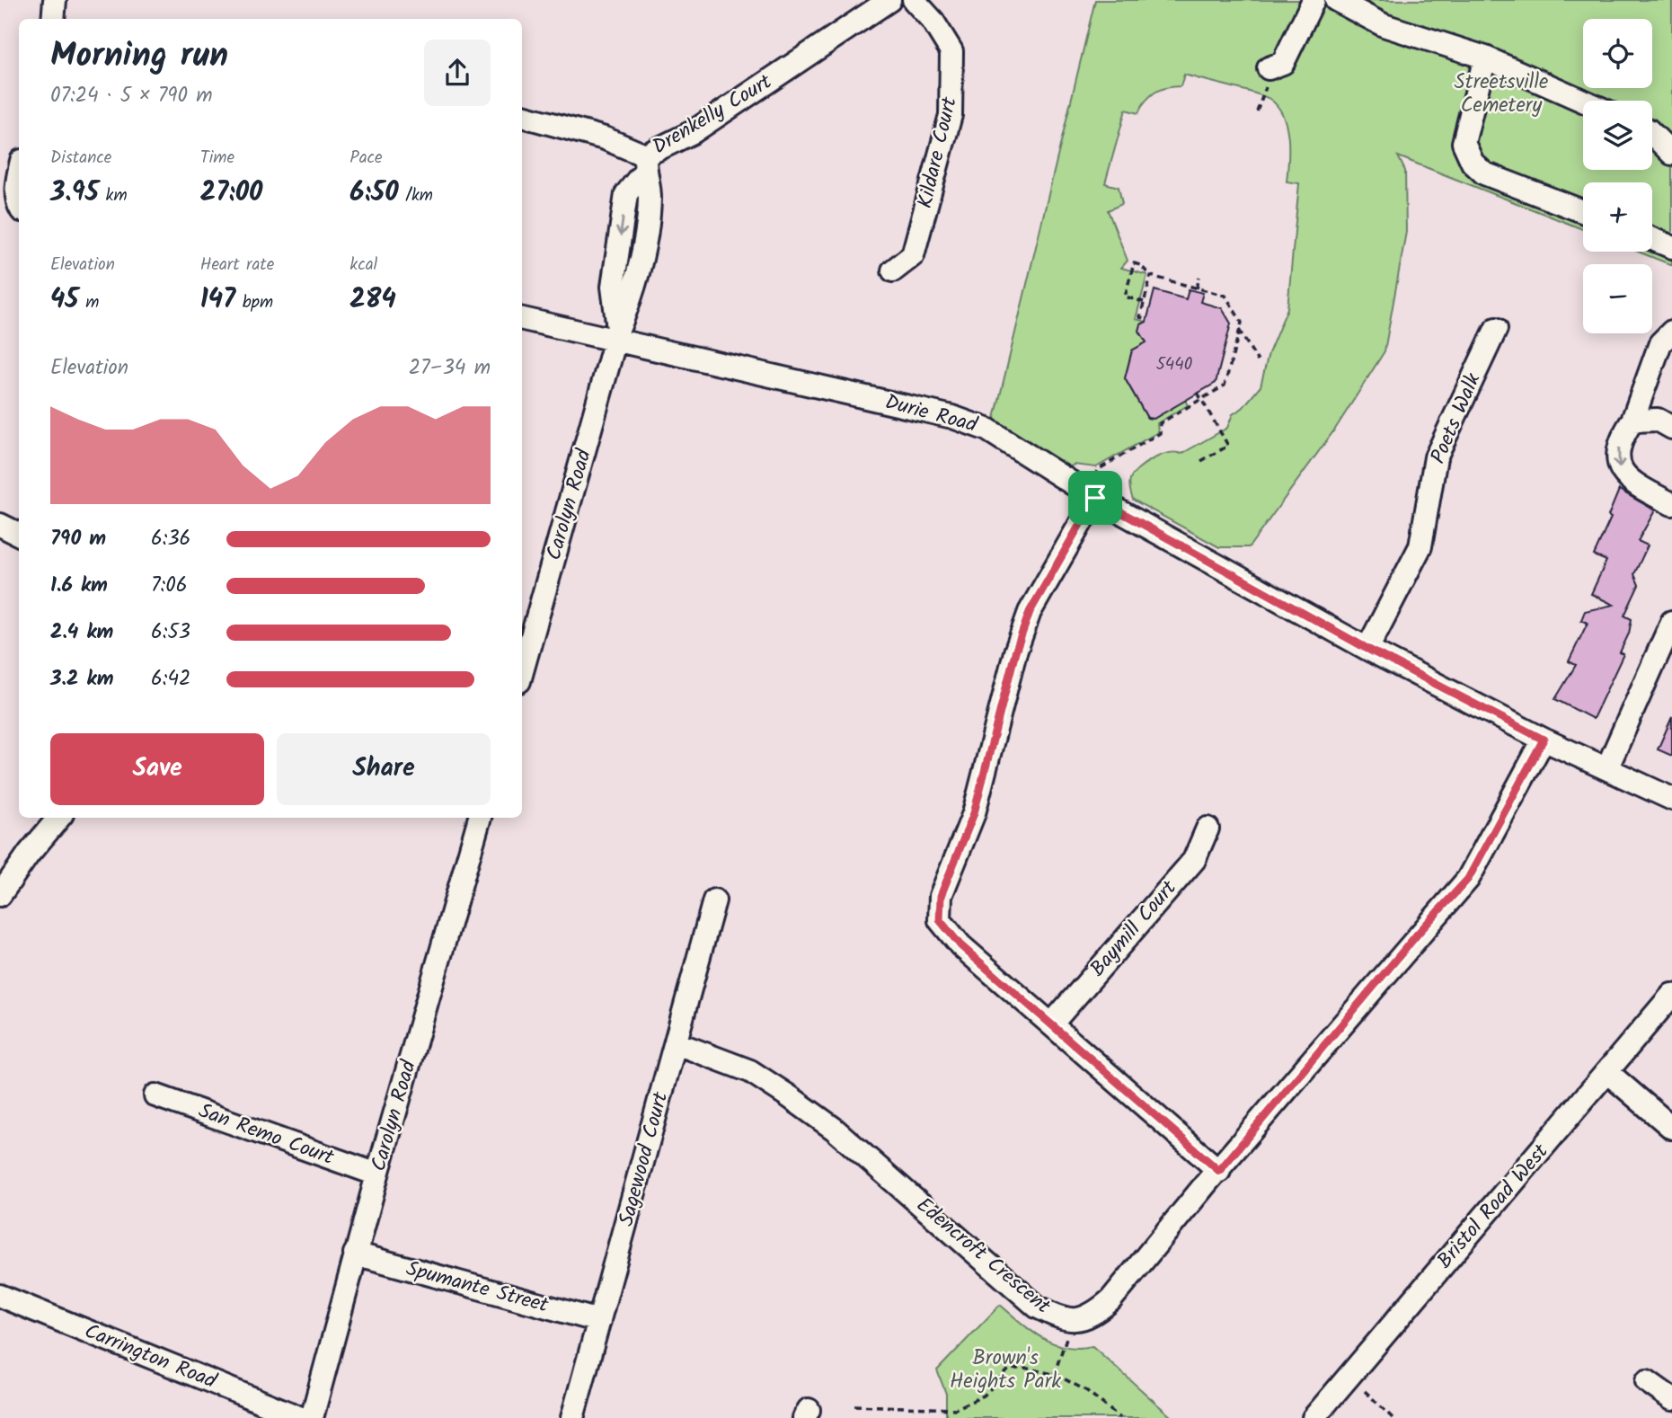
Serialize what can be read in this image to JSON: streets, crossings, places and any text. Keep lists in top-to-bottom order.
{
  "streets": {
    "street": [
      "Drenkelly Court",
      "Kildare Court",
      "Durie Road",
      "Poets Walk",
      "Carolyn Road",
      "Baymill Court",
      "San Remo Court",
      "Sagewood Court",
      "Bristol Road West",
      "Edencroft Crescent",
      "Spumante Street",
      "Carrington Road"
    ]
  },
  "crossings": [
    ["Drenkelly Court", "Carolyn Road"],
    ["Durie Road", "Poets Walk"],
    ["Durie Road", "Carolyn Road"],
    ["Durie Road", "Edencroft Crescent"],
    ["Carolyn Road", "San Remo Court"],
    ["Carolyn Road", "Spumante Street"],
    ["Sagewood Court", "Edencroft Crescent"],
    ["Sagewood Court", "Spumante Street"]
  ],
  "parks": ["Streetsville Cemetery", "Brown's Heights Park"],
  "house_numbers": ["5440"],
  "page": {
    "map_buttons": ["+", "−"],
    "heading": ["Morning run", "07:24 · 5 × 790 m"],
    "stats": [
      ["Distance", "3.95 km"],
      ["Time", "27:00"],
      ["Pace", "6:50 /km"],
      ["Elevation", "45 m"],
      ["Heart rate", "147 bpm"],
      ["kcal", "284"]
    ],
    "chart": ["Elevation", "27–34 m"],
    "list": [
      {
        "name": "790 m",
        "note": "6:36"
      },
      {
        "name": "1.6 km",
        "note": "7:06"
      },
      {
        "name": "2.4 km",
        "note": "6:53"
      },
      {
        "name": "3.2 km",
        "note": "6:42"
      }
    ],
    "buttons": ["Save", "Share"]
  }
}
